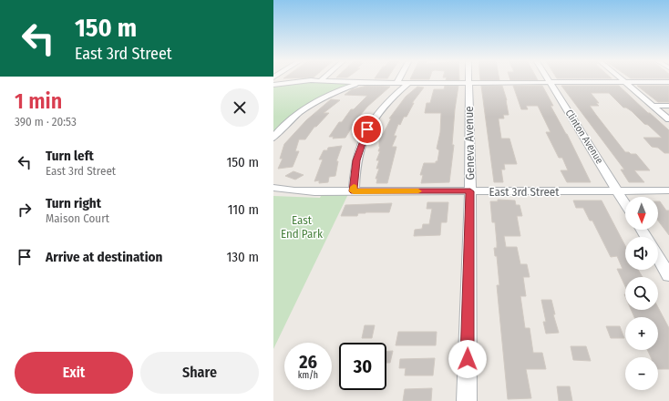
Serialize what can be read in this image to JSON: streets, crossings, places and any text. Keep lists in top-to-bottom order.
{
  "streets": {
    "street": ["Clinton Avenue", "Geneva Avenue", "East 3rd Street"]
  },
  "crossings": [
    ["Clinton Avenue", "East 3rd Street"],
    ["Geneva Avenue", "East 3rd Street"]
  ],
  "parks": ["East End Park"],
  "north": "bottom",
  "page": {
    "turn": ["150 m", "East 3rd Street"],
    "heading": ["1 min", "390 m · 20:53"],
    "list": [
      {
        "name": "Turn left",
        "note": "East 3rd Street",
        "value": "150 m"
      },
      {
        "name": "Turn right",
        "note": "Maison Court",
        "value": "110 m"
      },
      {
        "name": "Arrive at destination",
        "value": "130 m"
      }
    ],
    "map_buttons": ["+", "−"],
    "speed": "26 km/h",
    "limit": "30",
    "buttons": ["Exit", "Share"]
  }
}
